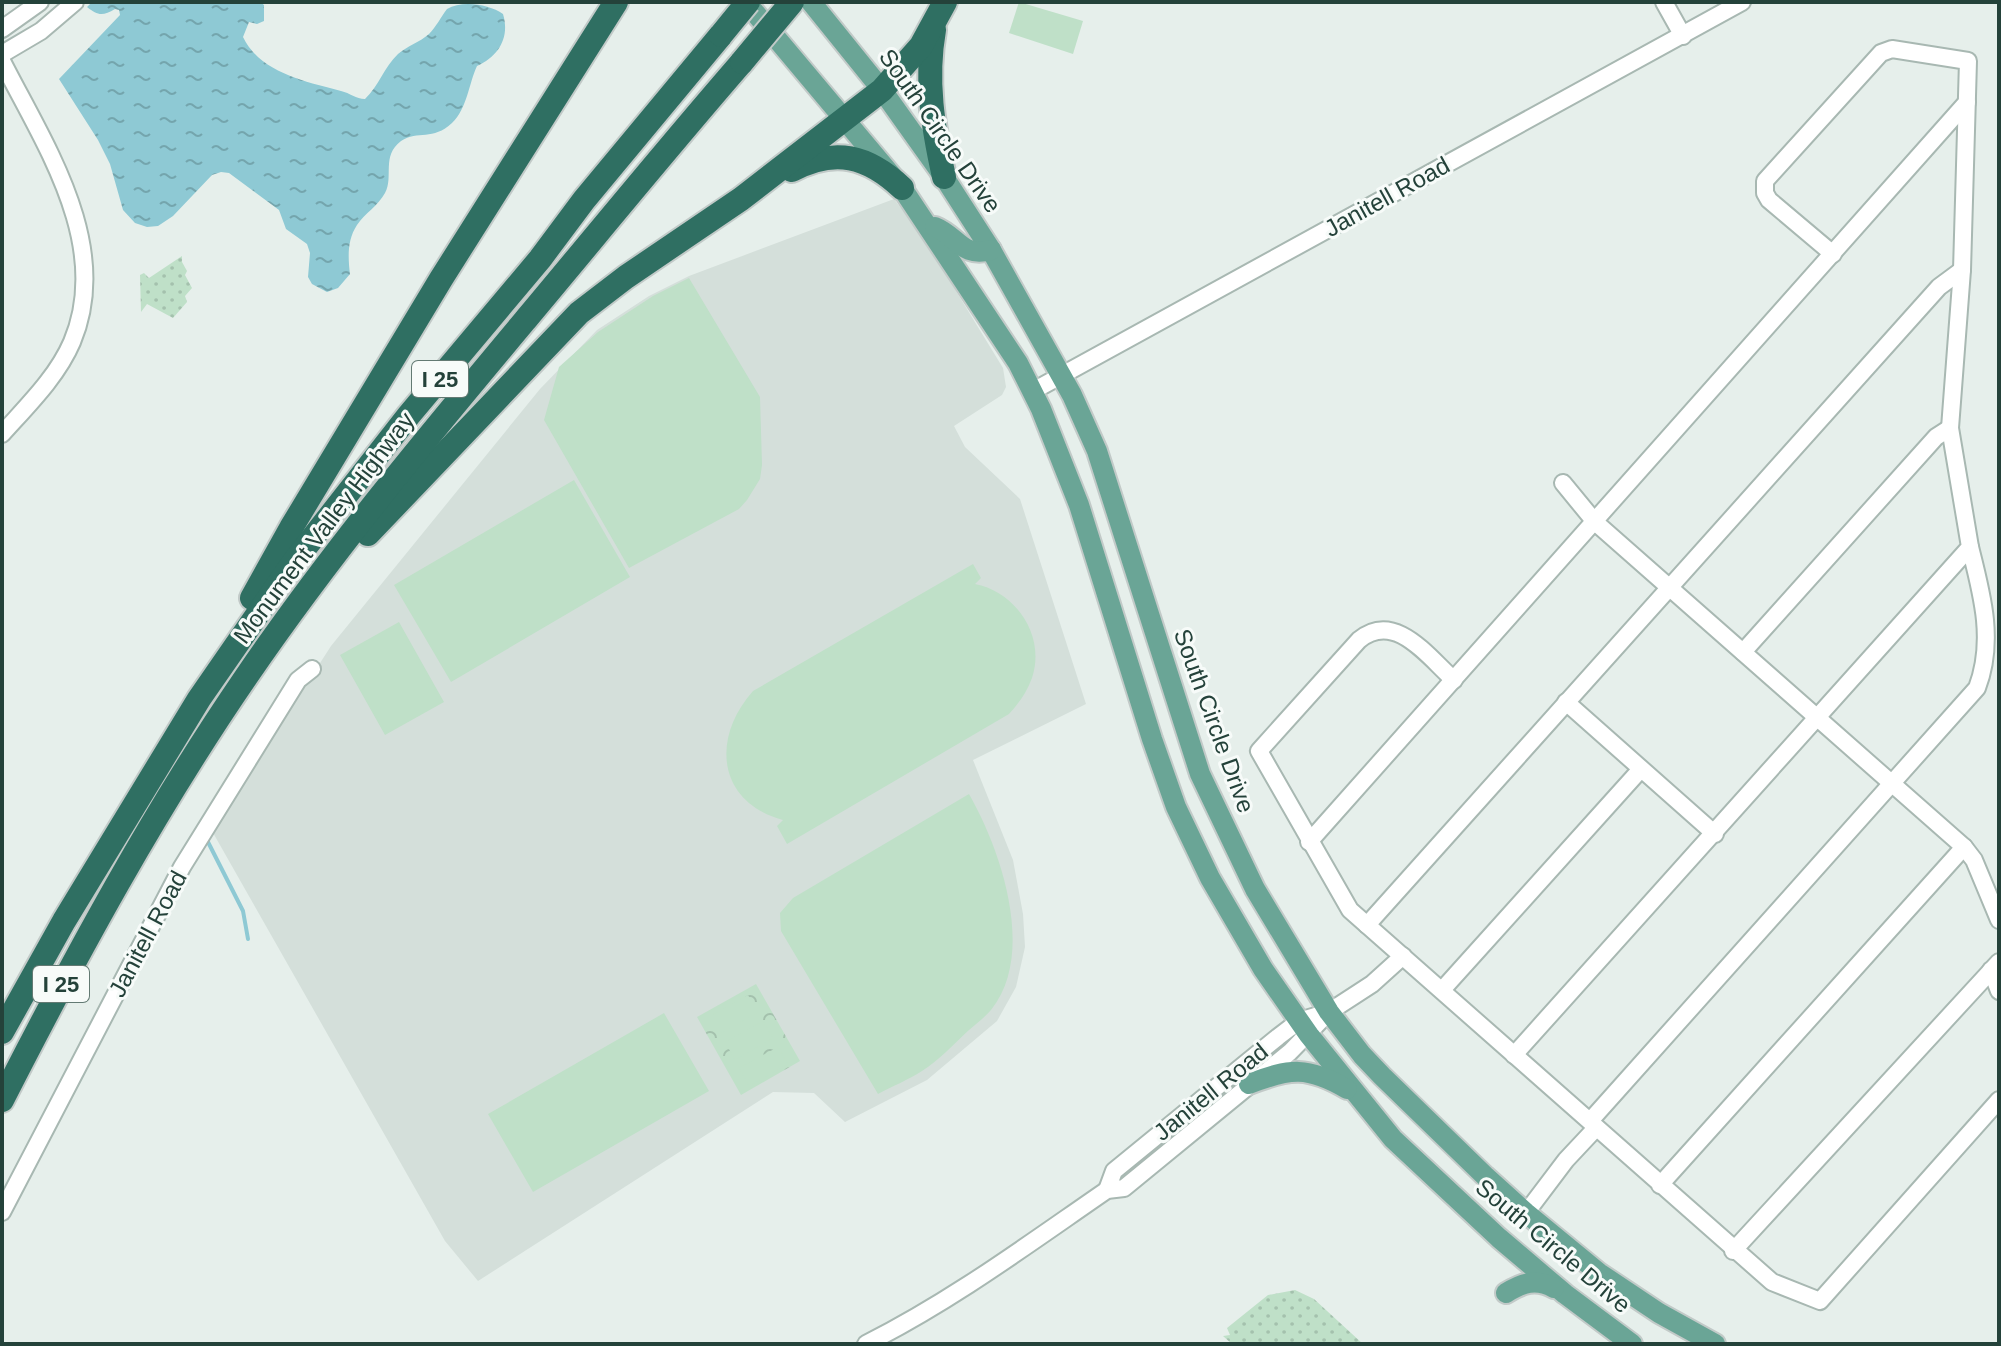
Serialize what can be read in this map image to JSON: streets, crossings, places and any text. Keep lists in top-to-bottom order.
{
  "streets": {
    "highway": ["I 25", "Monument Valley Highway"],
    "main road": ["South Circle Drive"],
    "street": ["Janitell Road"]
  },
  "crossings": [
    ["South Circle Drive", "Janitell Road"],
    ["South Circle Drive", "Monument Valley Highway"]
  ]
}
